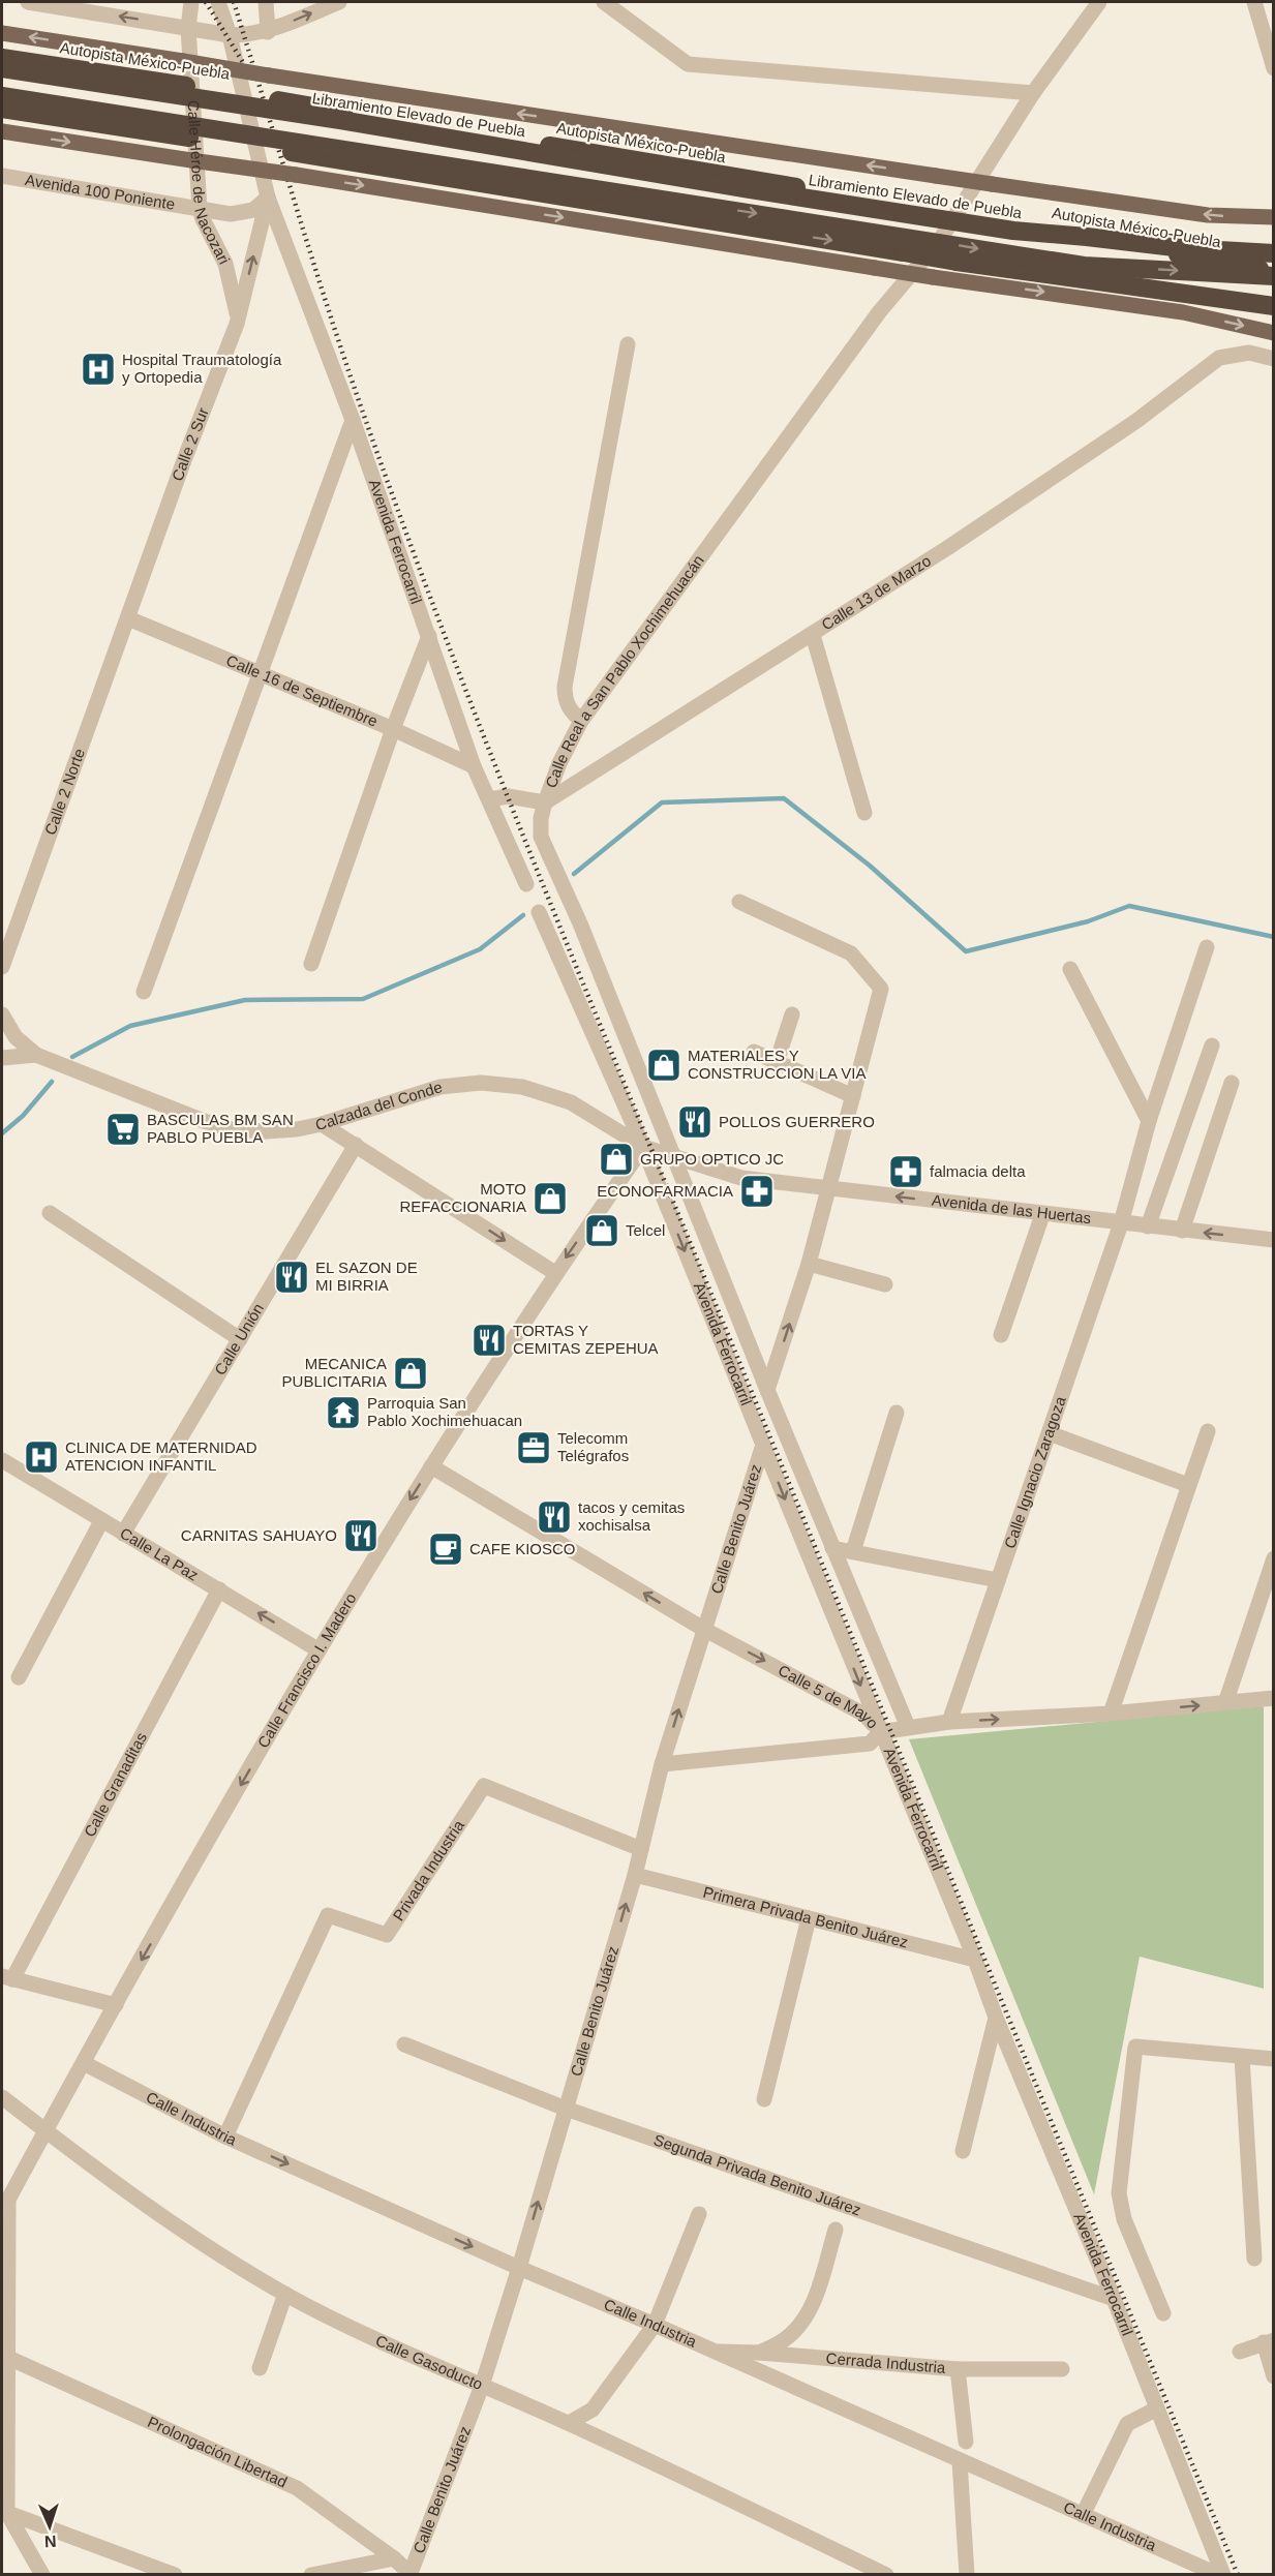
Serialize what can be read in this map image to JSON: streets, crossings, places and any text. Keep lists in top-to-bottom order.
{
  "streets": {
    "highway": ["Autopista México-Puebla", "Libramiento Elevado de Puebla"],
    "street": [
      "Calle Héroe de Nacozari",
      "Avenida 100 Poniente",
      "Calle 2 Sur",
      "Avenida Ferrocarril",
      "Calle 13 de Marzo",
      "Calle Real a San Pablo Xochimehuacán",
      "Calle 16 de Septiembre",
      "Calle 2 Norte",
      "Calzada del Conde",
      "Avenida de las Huertas",
      "Calle Unión",
      "Calle Ignacio Zaragoza",
      "Calle Benito Juárez",
      "Calle La Paz",
      "Calle Francisco I. Madero",
      "Calle 5 de Mayo",
      "Calle Granaditas",
      "Privada Industria",
      "Primera Privada Benito Juárez",
      "Calle Industria",
      "Segunda Privada Benito Juárez",
      "Calle Gasoducto",
      "Cerrada Industria",
      "Prolongación Libertad"
    ]
  },
  "crossings": [
    ["Calle Héroe de Nacozari", "Avenida 100 Poniente"],
    ["Calle Héroe de Nacozari", "Calle 2 Sur"],
    ["Avenida 100 Poniente", "Calle 2 Sur"],
    ["Avenida 100 Poniente", "Avenida Ferrocarril"],
    ["Calle 2 Sur", "Avenida Ferrocarril"],
    ["Calle 2 Sur", "Calle 16 de Septiembre"],
    ["Calle 2 Sur", "Calle 2 Norte"],
    ["Avenida Ferrocarril", "Calle 16 de Septiembre"],
    ["Avenida Ferrocarril", "Calzada del Conde"],
    ["Avenida Ferrocarril", "Avenida de las Huertas"],
    ["Avenida Ferrocarril", "Calle Benito Juárez"],
    ["Avenida Ferrocarril", "Calle Francisco I. Madero"],
    ["Avenida Ferrocarril", "Calle 5 de Mayo"],
    ["Avenida Ferrocarril", "Primera Privada Benito Juárez"],
    ["Avenida Ferrocarril", "Calle Industria"],
    ["Avenida Ferrocarril", "Segunda Privada Benito Juárez"],
    ["Calle 13 de Marzo", "Calle Real a San Pablo Xochimehuacán"],
    ["Calle Real a San Pablo Xochimehuacán", "Avenida de las Huertas"],
    ["Calle Real a San Pablo Xochimehuacán", "Calle 5 de Mayo"],
    ["Calle 16 de Septiembre", "Calle 2 Norte"],
    ["Calzada del Conde", "Avenida de las Huertas"],
    ["Calzada del Conde", "Calle Francisco I. Madero"],
    ["Avenida de las Huertas", "Calle Ignacio Zaragoza"],
    ["Avenida de las Huertas", "Calle Francisco I. Madero"],
    ["Calle Unión", "Calle La Paz"],
    ["Calle Ignacio Zaragoza", "Calle 5 de Mayo"],
    ["Calle Benito Juárez", "Calle 5 de Mayo"],
    ["Calle Benito Juárez", "Privada Industria"],
    ["Calle Benito Juárez", "Primera Privada Benito Juárez"],
    ["Calle Benito Juárez", "Calle Industria"],
    ["Calle Benito Juárez", "Segunda Privada Benito Juárez"],
    ["Calle Benito Juárez", "Calle Gasoducto"],
    ["Calle Benito Juárez", "Prolongación Libertad"],
    ["Calle La Paz", "Calle Francisco I. Madero"],
    ["Calle La Paz", "Calle Granaditas"],
    ["Calle Francisco I. Madero", "Calle 5 de Mayo"],
    ["Calle Francisco I. Madero", "Calle Industria"],
    ["Calle Francisco I. Madero", "Calle Gasoducto"],
    ["Privada Industria", "Calle Industria"],
    ["Calle Industria", "Cerrada Industria"]
  ],
  "one_way": ["Avenida de las Huertas", "Calle Benito Juárez", "Calle Francisco I. Madero"],
  "places": {
    "hospital": ["Hospital Traumatología y Ortopedia", "CLINICA DE MATERNIDAD ATENCION INFANTIL"],
    "shop": [
      "MATERIALES Y CONSTRUCCION LA VIA",
      "GRUPO OPTICO JC",
      "MOTO REFACCIONARIA",
      "Telcel",
      "MECANICA PUBLICITARIA"
    ],
    "restaurant": [
      "POLLOS GUERRERO",
      "EL SAZON DE MI BIRRIA",
      "TORTAS Y CEMITAS ZEPEHUA",
      "tacos y cemitas xochisalsa",
      "CARNITAS SAHUAYO"
    ],
    "supermarket": ["BASCULAS BM SAN PABLO PUEBLA"],
    "pharmacy": ["falmacia delta", "ECONOFARMACIA"],
    "temple": ["Parroquia San Pablo Xochimehuacan"],
    "office": ["Telecomm Telégrafos"],
    "cafe": ["CAFE KIOSCO"]
  },
  "north": "bottom"
}
